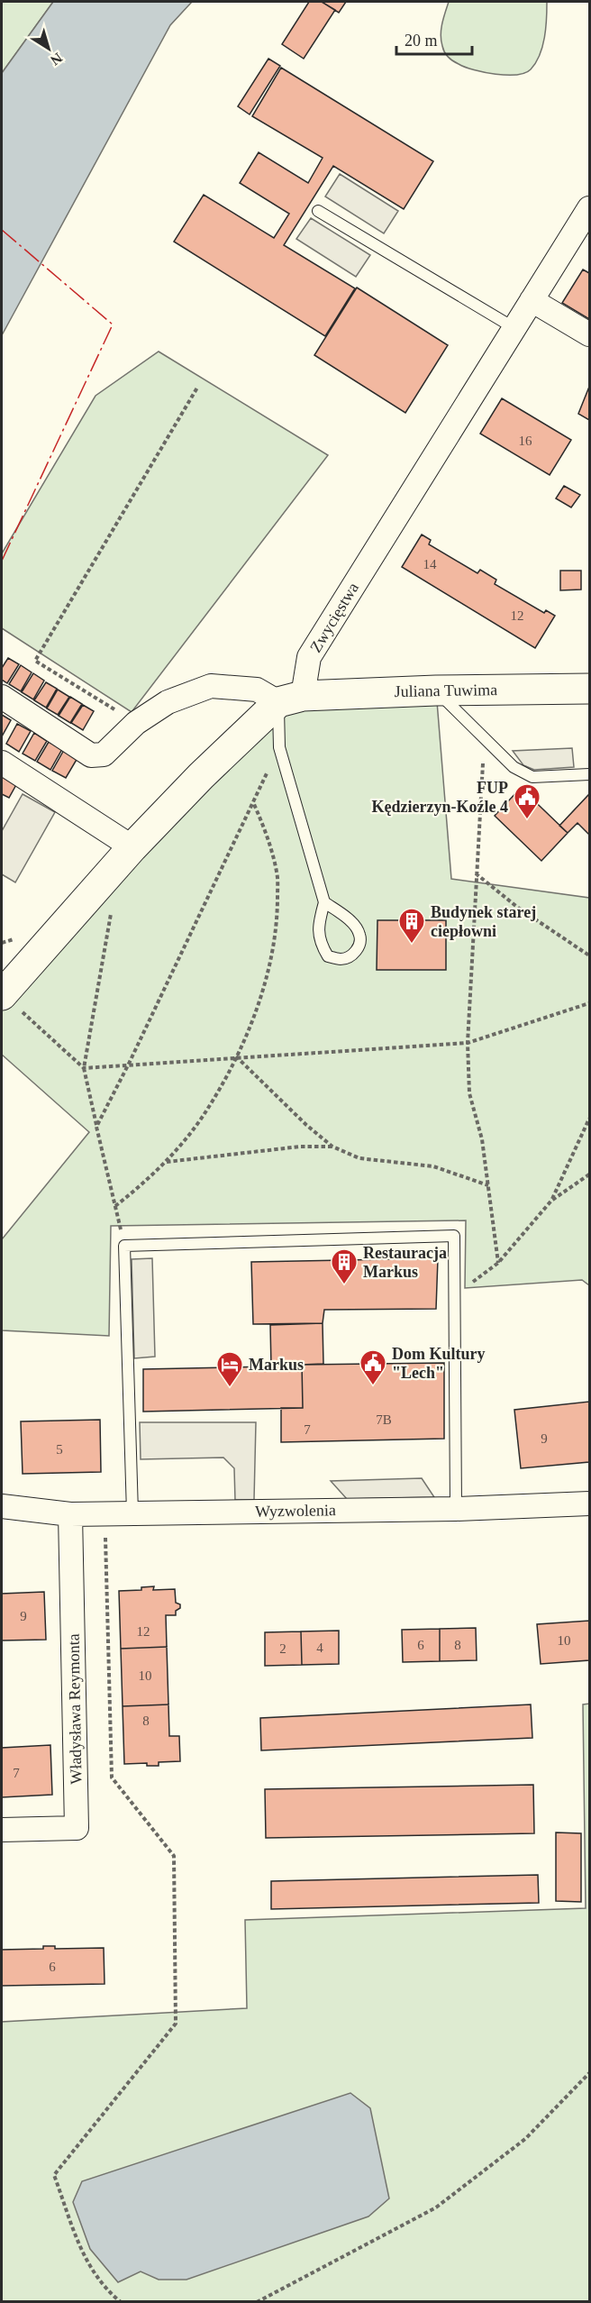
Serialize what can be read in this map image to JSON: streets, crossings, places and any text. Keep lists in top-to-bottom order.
{
  "streets": {
    "street": [
      "Zwycięstwa",
      "Juliana Tuwima",
      "Wyzwolenia",
      "Władysława Reymonta"
    ]
  },
  "crossings": [
    ["Zwycięstwa", "Juliana Tuwima"],
    ["Wyzwolenia", "Władysława Reymonta"]
  ],
  "places": {
    "public building": ["FUP Kędzierzyn-Koźle 4", "Dom Kultury \"Lech\""],
    "building": ["Budynek starej ciepłowni", "Restauracja Markus"],
    "hotel": ["Markus"]
  },
  "house_numbers": [
    "16",
    "14",
    "12",
    "7B",
    "7",
    "9",
    "5",
    "9",
    "12",
    "10",
    "6",
    "8",
    "4",
    "2",
    "10",
    "8",
    "7",
    "6"
  ],
  "scale_bar": "20 m",
  "north": "bottom right"
}
